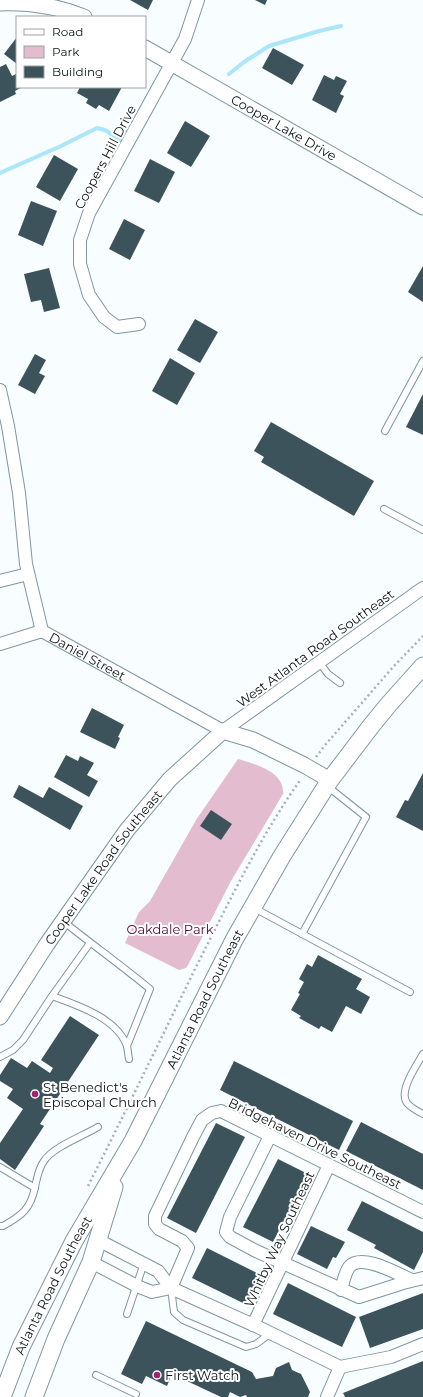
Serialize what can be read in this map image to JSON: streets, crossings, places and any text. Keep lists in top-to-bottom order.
{
  "streets": {
    "main road": ["Atlanta Road Southeast"],
    "street": [
      "Cooper Lake Drive",
      "Coopers Hill Drive",
      "West Atlanta Road Southeast",
      "Daniel Street",
      "Cooper Lake Road Southeast",
      "Bridgehaven Drive Southeast",
      "Whitby Way Southeast"
    ]
  },
  "crossings": [
    ["Cooper Lake Drive", "Coopers Hill Drive"],
    ["West Atlanta Road Southeast", "Daniel Street"],
    ["West Atlanta Road Southeast", "Cooper Lake Road Southeast"],
    ["Daniel Street", "Cooper Lake Road Southeast"],
    ["Daniel Street", "Atlanta Road Southeast"],
    ["Bridgehaven Drive Southeast", "Whitby Way Southeast"]
  ],
  "parks": ["Oakdale Park"],
  "places": ["St Benedict's Episcopal Church", "First Watch"],
  "legend": ["Road", "Park", "Building"]
}
